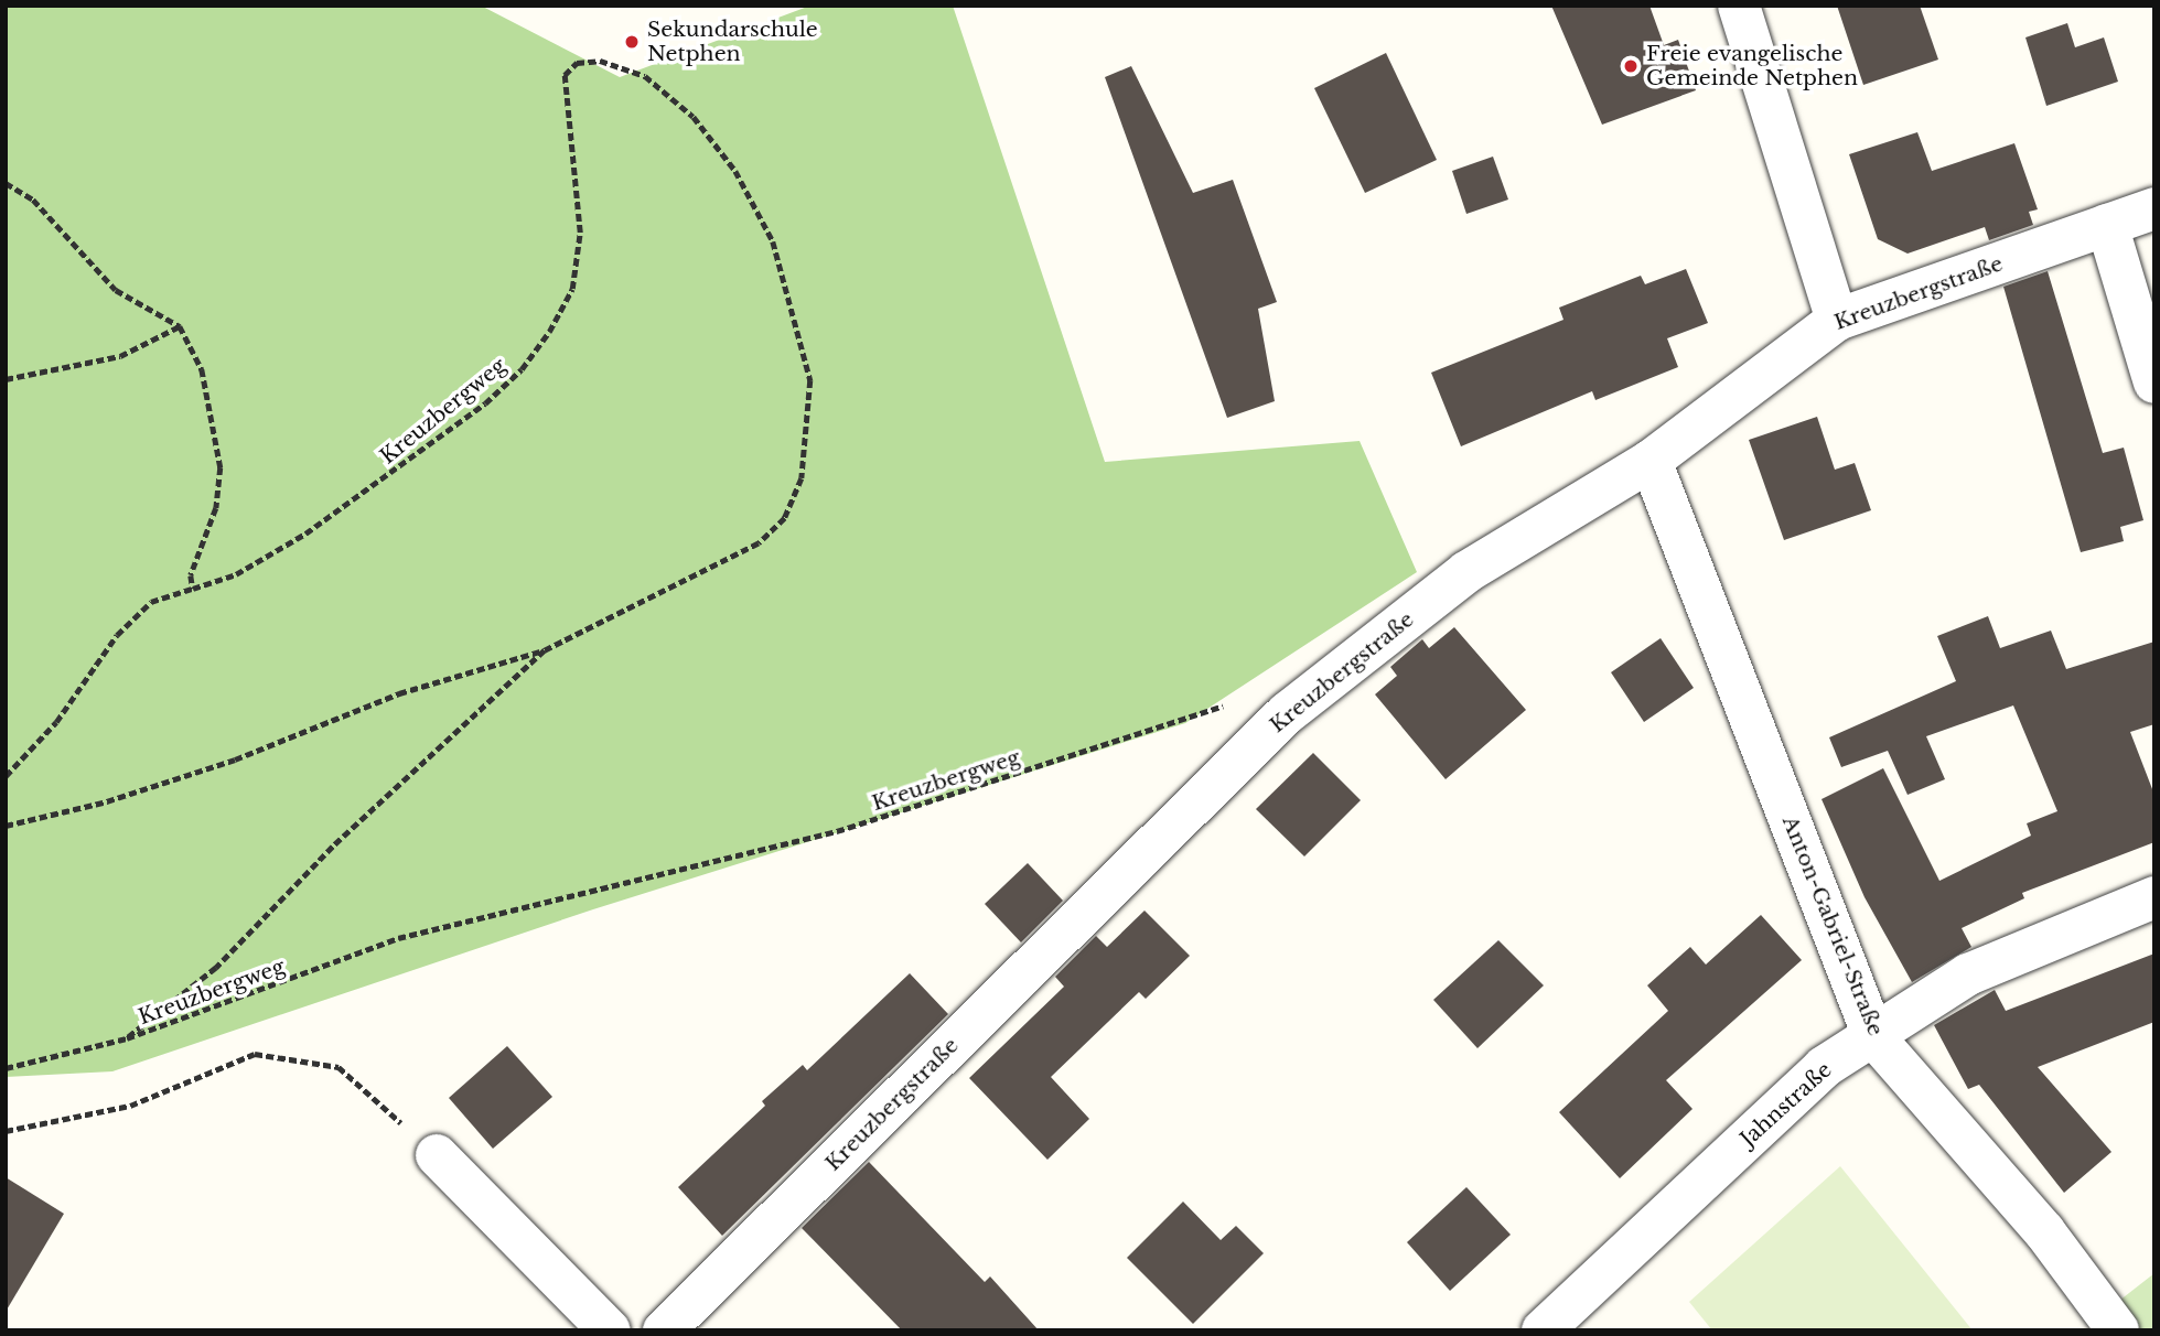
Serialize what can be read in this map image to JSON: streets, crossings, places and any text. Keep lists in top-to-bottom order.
{
  "streets": {
    "street": ["Kreuzbergstraße", "Anton-Gabriel-Straße", "Jahnstraße"],
    "path": ["Kreuzbergweg"]
  },
  "crossings": [
    ["Kreuzbergstraße", "Kreuzbergweg"],
    ["Kreuzbergstraße", "Anton-Gabriel-Straße"],
    ["Anton-Gabriel-Straße", "Jahnstraße"]
  ],
  "places": ["Sekundarschule Netphen", "Freie evangelische Gemeinde Netphen"]
}
